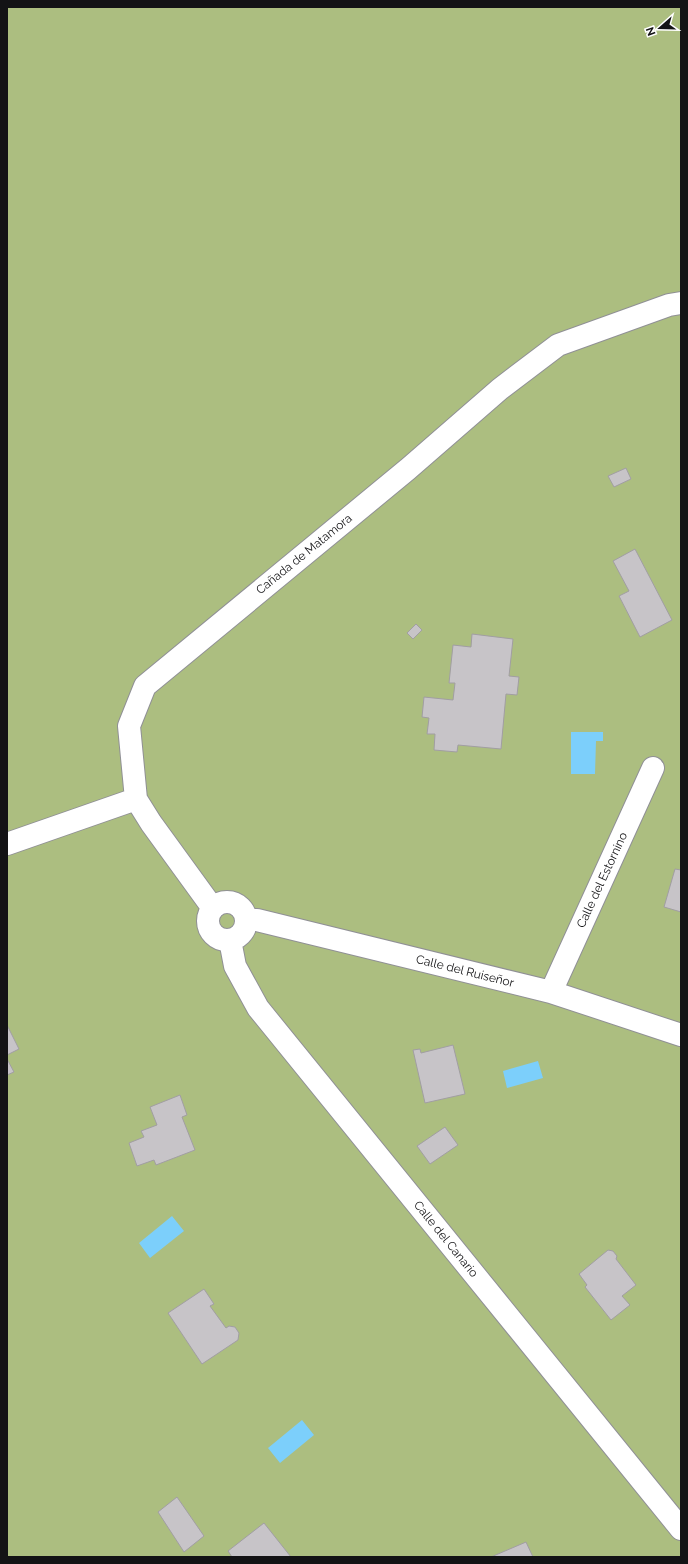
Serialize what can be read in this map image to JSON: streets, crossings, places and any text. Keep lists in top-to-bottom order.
{
  "streets": {
    "street": [
      "Cañada de Matamora",
      "Calle del Estornino",
      "Calle del Ruiseñor",
      "Calle del Canario"
    ]
  },
  "crossings": [
    ["Calle del Estornino", "Calle del Ruiseñor"],
    ["Calle del Ruiseñor", "Calle del Canario"]
  ],
  "north": "left"
}
